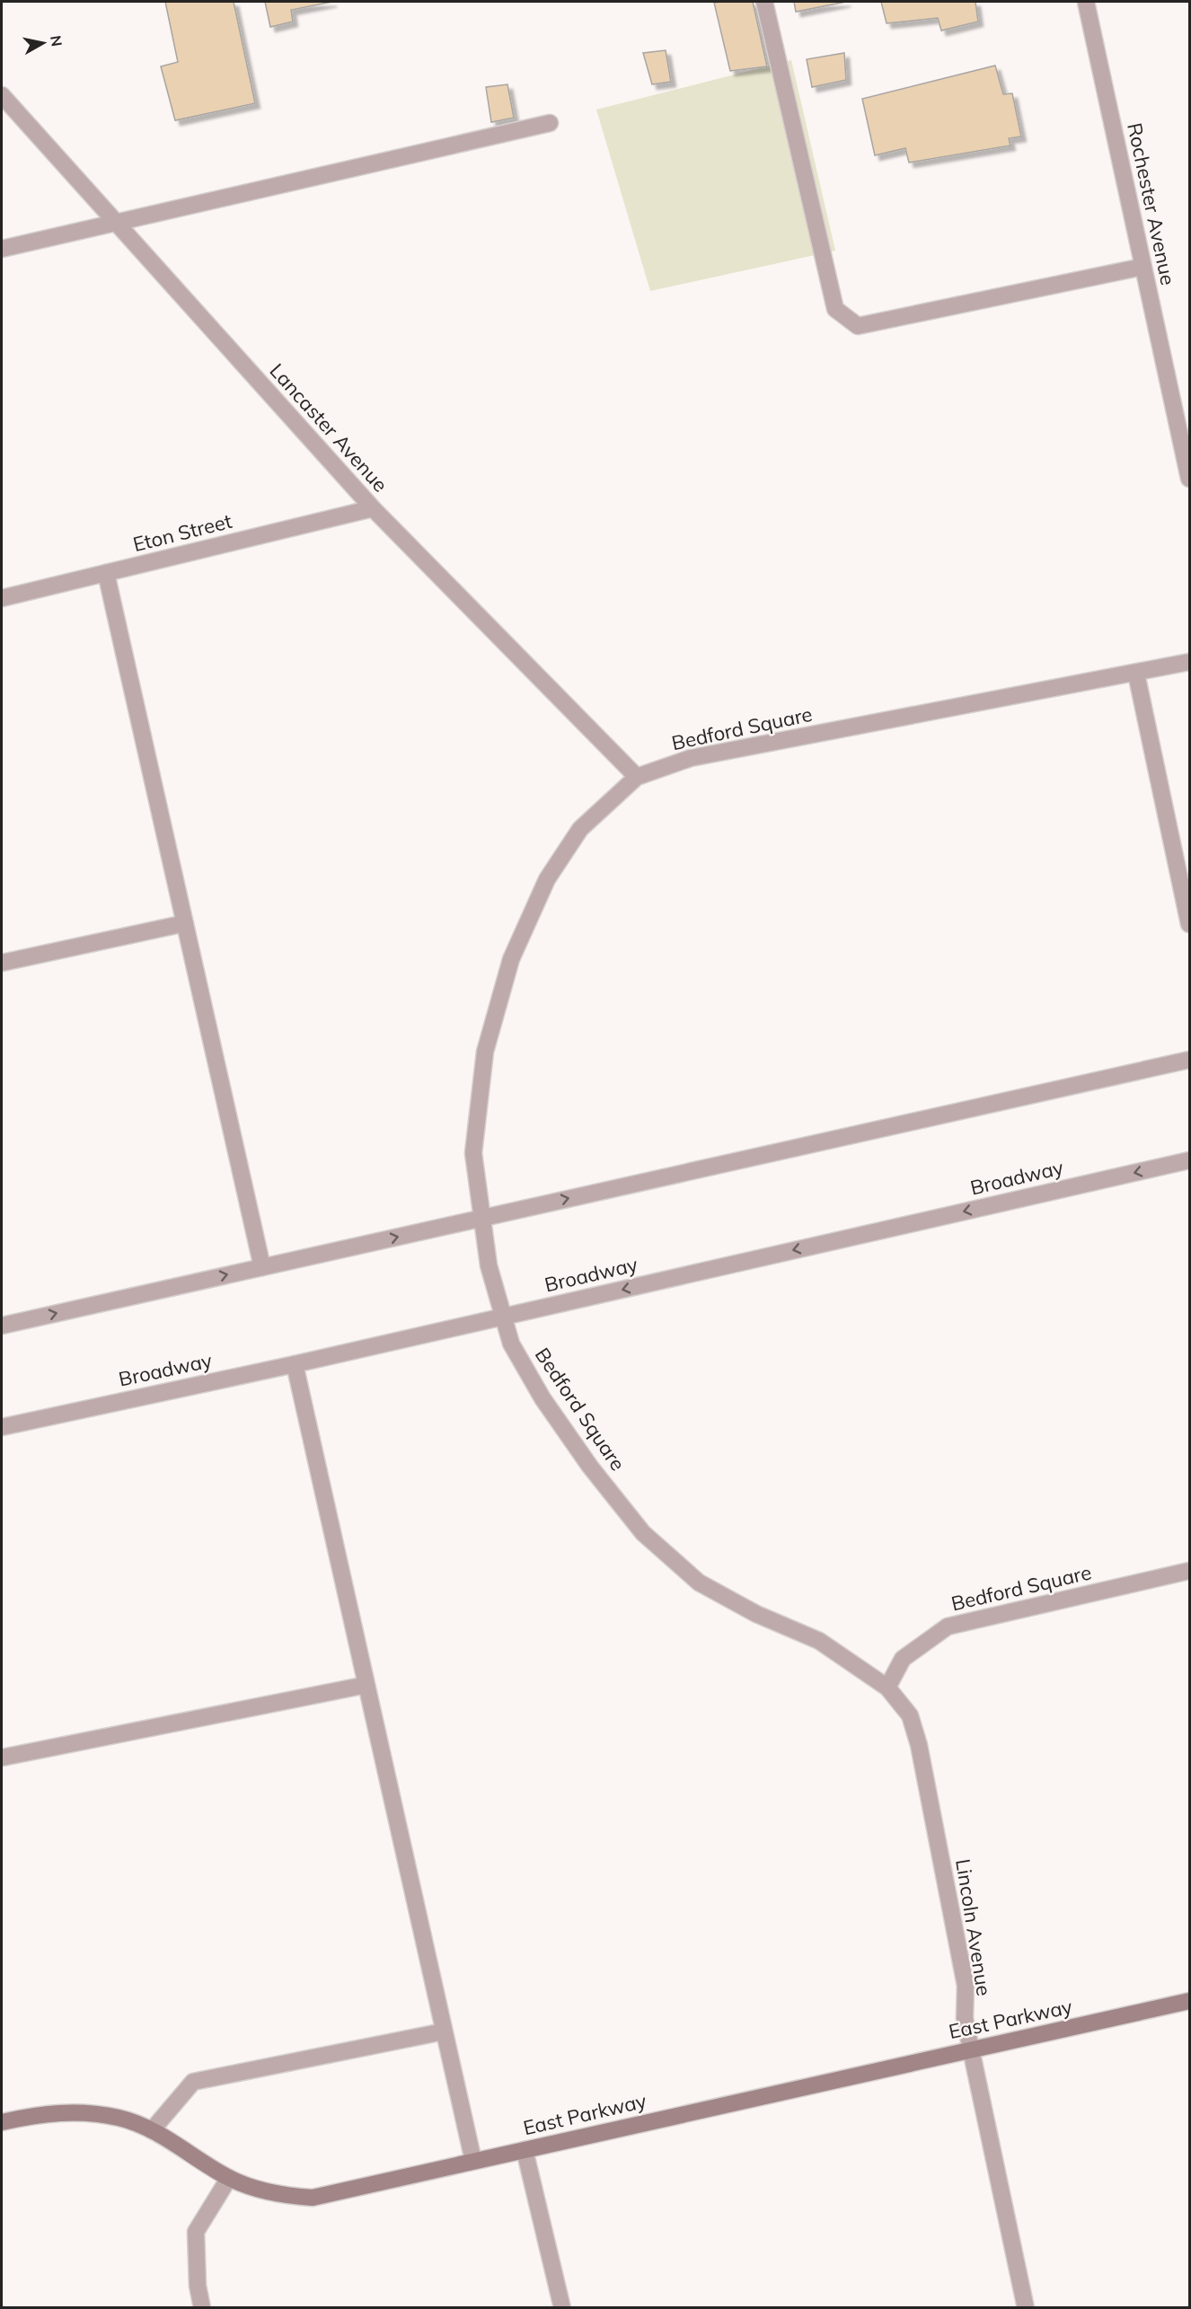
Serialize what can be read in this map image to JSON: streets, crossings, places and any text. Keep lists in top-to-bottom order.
{
  "streets": {
    "street": [
      "Rochester Avenue",
      "Lancaster Avenue",
      "Eton Street",
      "Bedford Square",
      "Broadway",
      "Lincoln Avenue",
      "East Parkway"
    ]
  },
  "crossings": [
    ["Lancaster Avenue", "Eton Street"],
    ["Lancaster Avenue", "Bedford Square"],
    ["Bedford Square", "Broadway"],
    ["Bedford Square", "Lincoln Avenue"],
    ["Lincoln Avenue", "East Parkway"]
  ],
  "north": "right"
}
